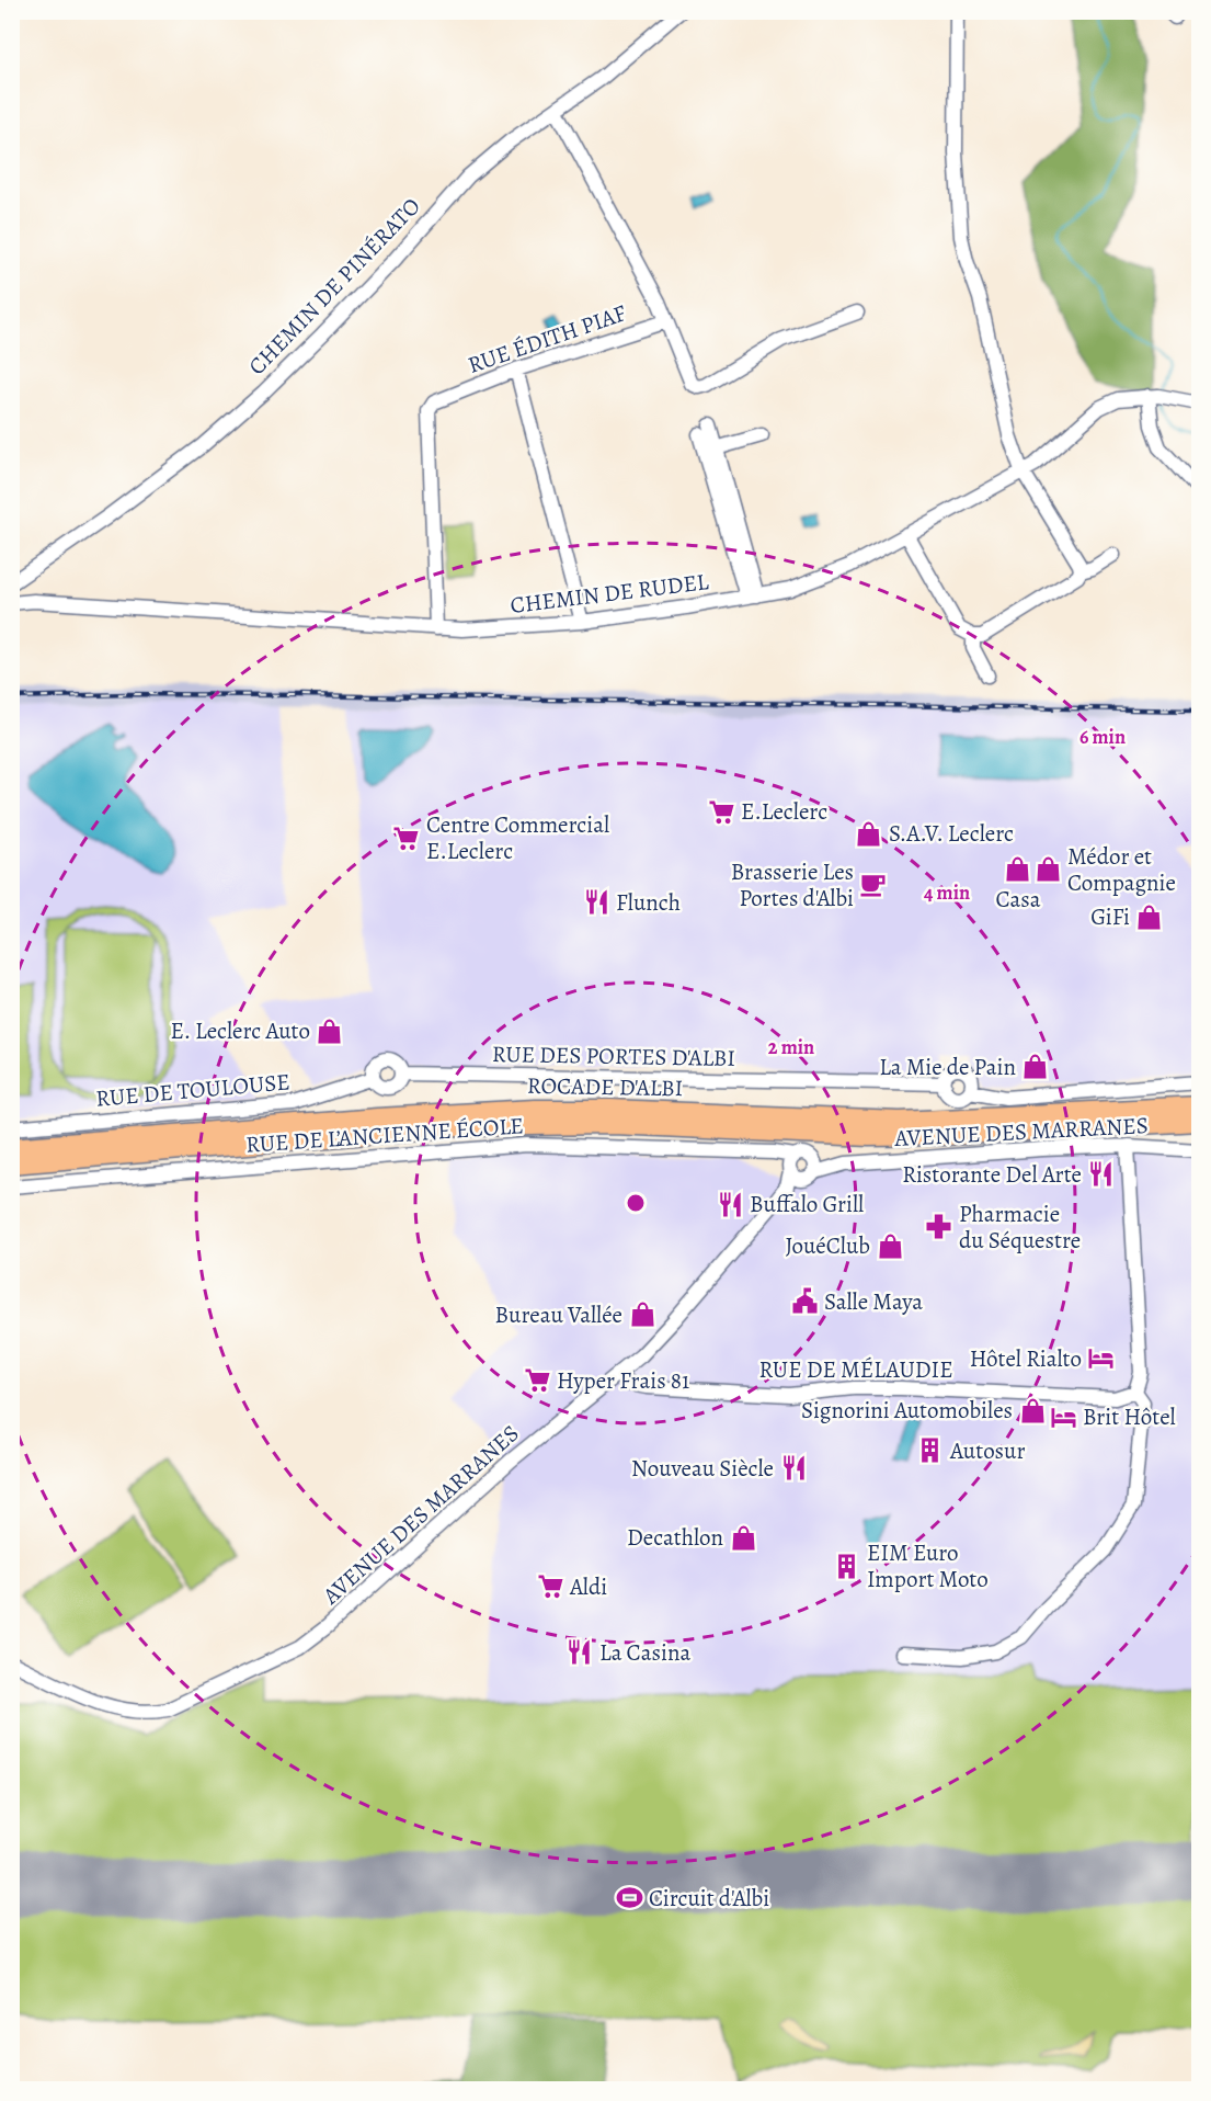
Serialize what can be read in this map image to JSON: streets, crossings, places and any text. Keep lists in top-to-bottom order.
{
  "streets": {
    "highway": ["ROCADE D'ALBI"],
    "street": [
      "CHEMIN DE PINÉRATO",
      "RUE ÉDITH PIAF",
      "CHEMIN DE RUDEL",
      "RUE DES PORTES D'ALBI",
      "RUE DE TOULOUSE",
      "AVENUE DES MARRANES",
      "RUE DE L’ANCIENNE ÉCOLE",
      "RUE DE MÉLAUDIE"
    ]
  },
  "crossings": [
    ["CHEMIN DE PINÉRATO", "RUE ÉDITH PIAF"],
    ["RUE ÉDITH PIAF", "CHEMIN DE RUDEL"],
    ["RUE DES PORTES D'ALBI", "RUE DE TOULOUSE"],
    ["AVENUE DES MARRANES", "RUE DE L’ANCIENNE ÉCOLE"],
    ["AVENUE DES MARRANES", "RUE DE MÉLAUDIE"]
  ],
  "places": {
    "supermarket": [
      "E.Leclerc",
      "Centre Commercial E.Leclerc",
      "Hyper Frais 81",
      "Aldi"
    ],
    "shop": [
      "S.A.V. Leclerc",
      "Casa",
      "Médor et Compagnie",
      "GiFi",
      "E. Leclerc Auto",
      "La Mie de Pain",
      "JouéClub",
      "Bureau Vallée",
      "Signorini Automobiles",
      "Decathlon"
    ],
    "cafe": ["Brasserie Les Portes d'Albi"],
    "restaurant": [
      "Flunch",
      "Ristorante Del Arte",
      "Buffalo Grill",
      "Nouveau Siècle",
      "La Casina"
    ],
    "pharmacy": ["Pharmacie du Séquestre"],
    "public building": ["Salle Maya"],
    "hotel": ["Hôtel Rialto", "Brit Hôtel"],
    "building": ["Autosur", "EIM Euro Import Moto"],
    "sports": ["Circuit d'Albi"]
  },
  "rings": ["6 min", "4 min", "2 min"]
}
